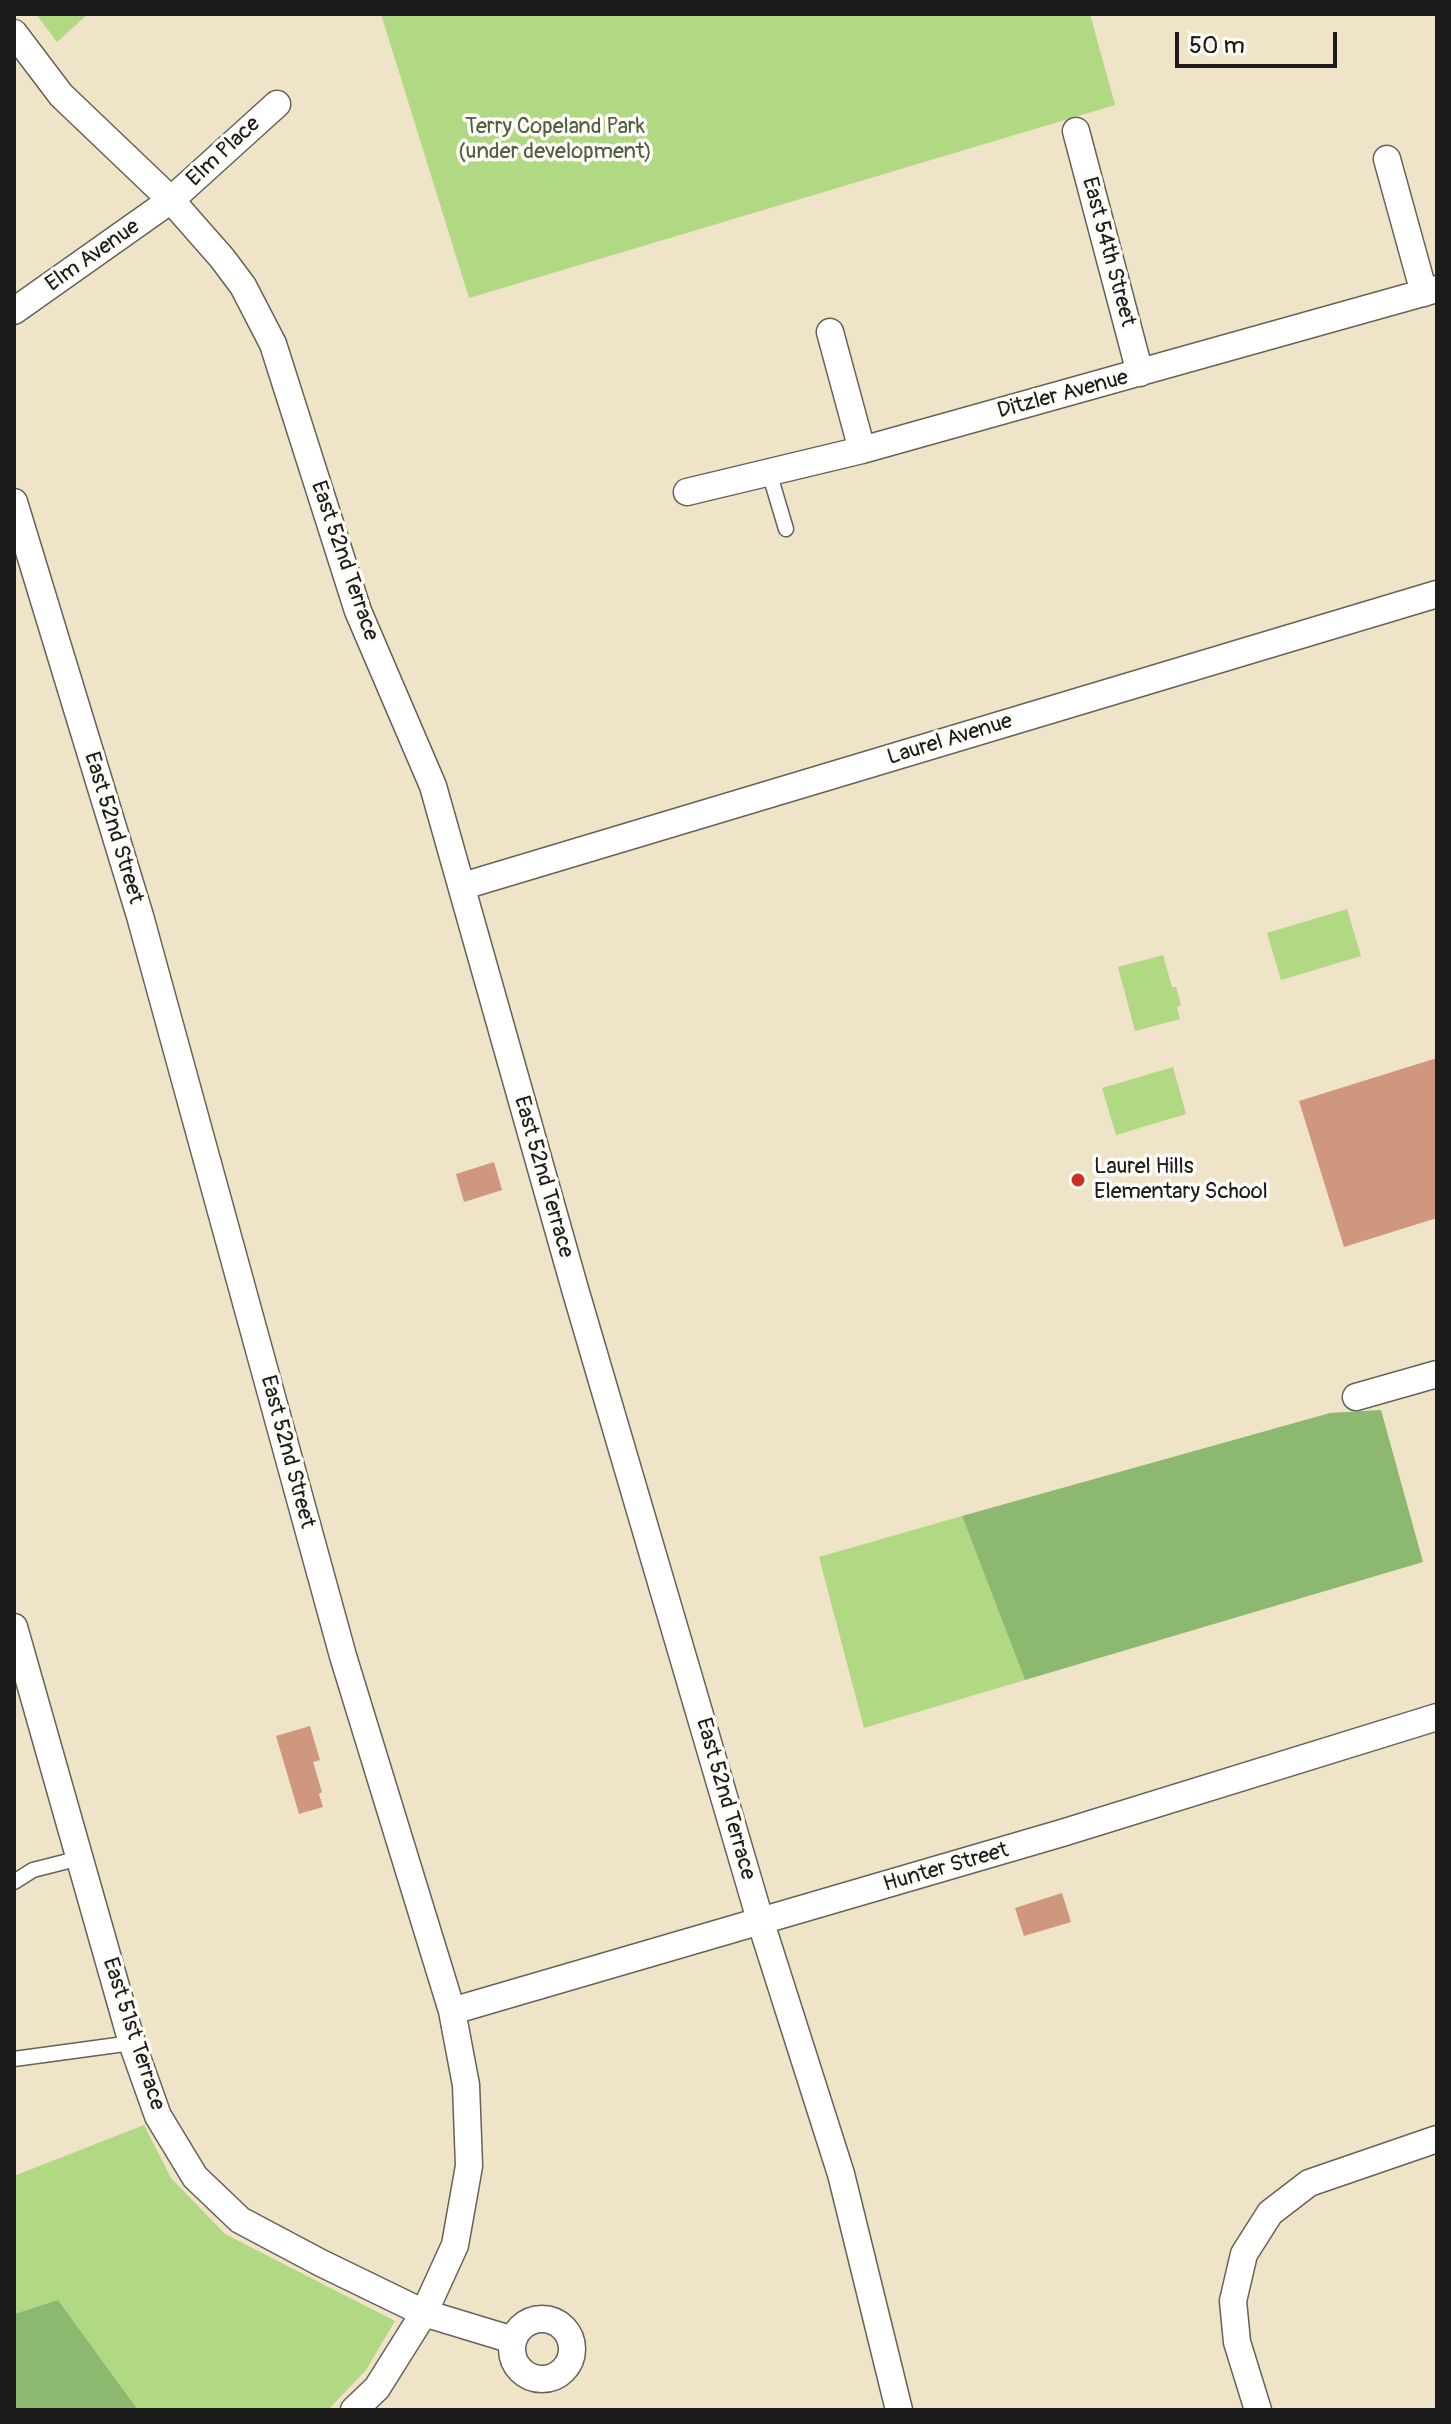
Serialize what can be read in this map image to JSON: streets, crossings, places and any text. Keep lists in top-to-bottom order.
{
  "streets": {
    "street": [
      "Elm Place",
      "East 54th Street",
      "Elm Avenue",
      "Ditzler Avenue",
      "East 52nd Terrace",
      "Laurel Avenue",
      "East 52nd Street",
      "Hunter Street",
      "East 51st Terrace"
    ]
  },
  "crossings": [
    ["Elm Place", "Elm Avenue"],
    ["Elm Place", "East 52nd Terrace"],
    ["East 54th Street", "Ditzler Avenue"],
    ["Elm Avenue", "East 52nd Terrace"],
    ["East 52nd Terrace", "Laurel Avenue"],
    ["East 52nd Terrace", "Hunter Street"],
    ["East 52nd Street", "Hunter Street"],
    ["East 52nd Street", "East 51st Terrace"]
  ],
  "parks": ["Terry Copeland Park (under development)"],
  "places": ["Laurel Hills Elementary School"],
  "scale_bar": "50 m"
}
